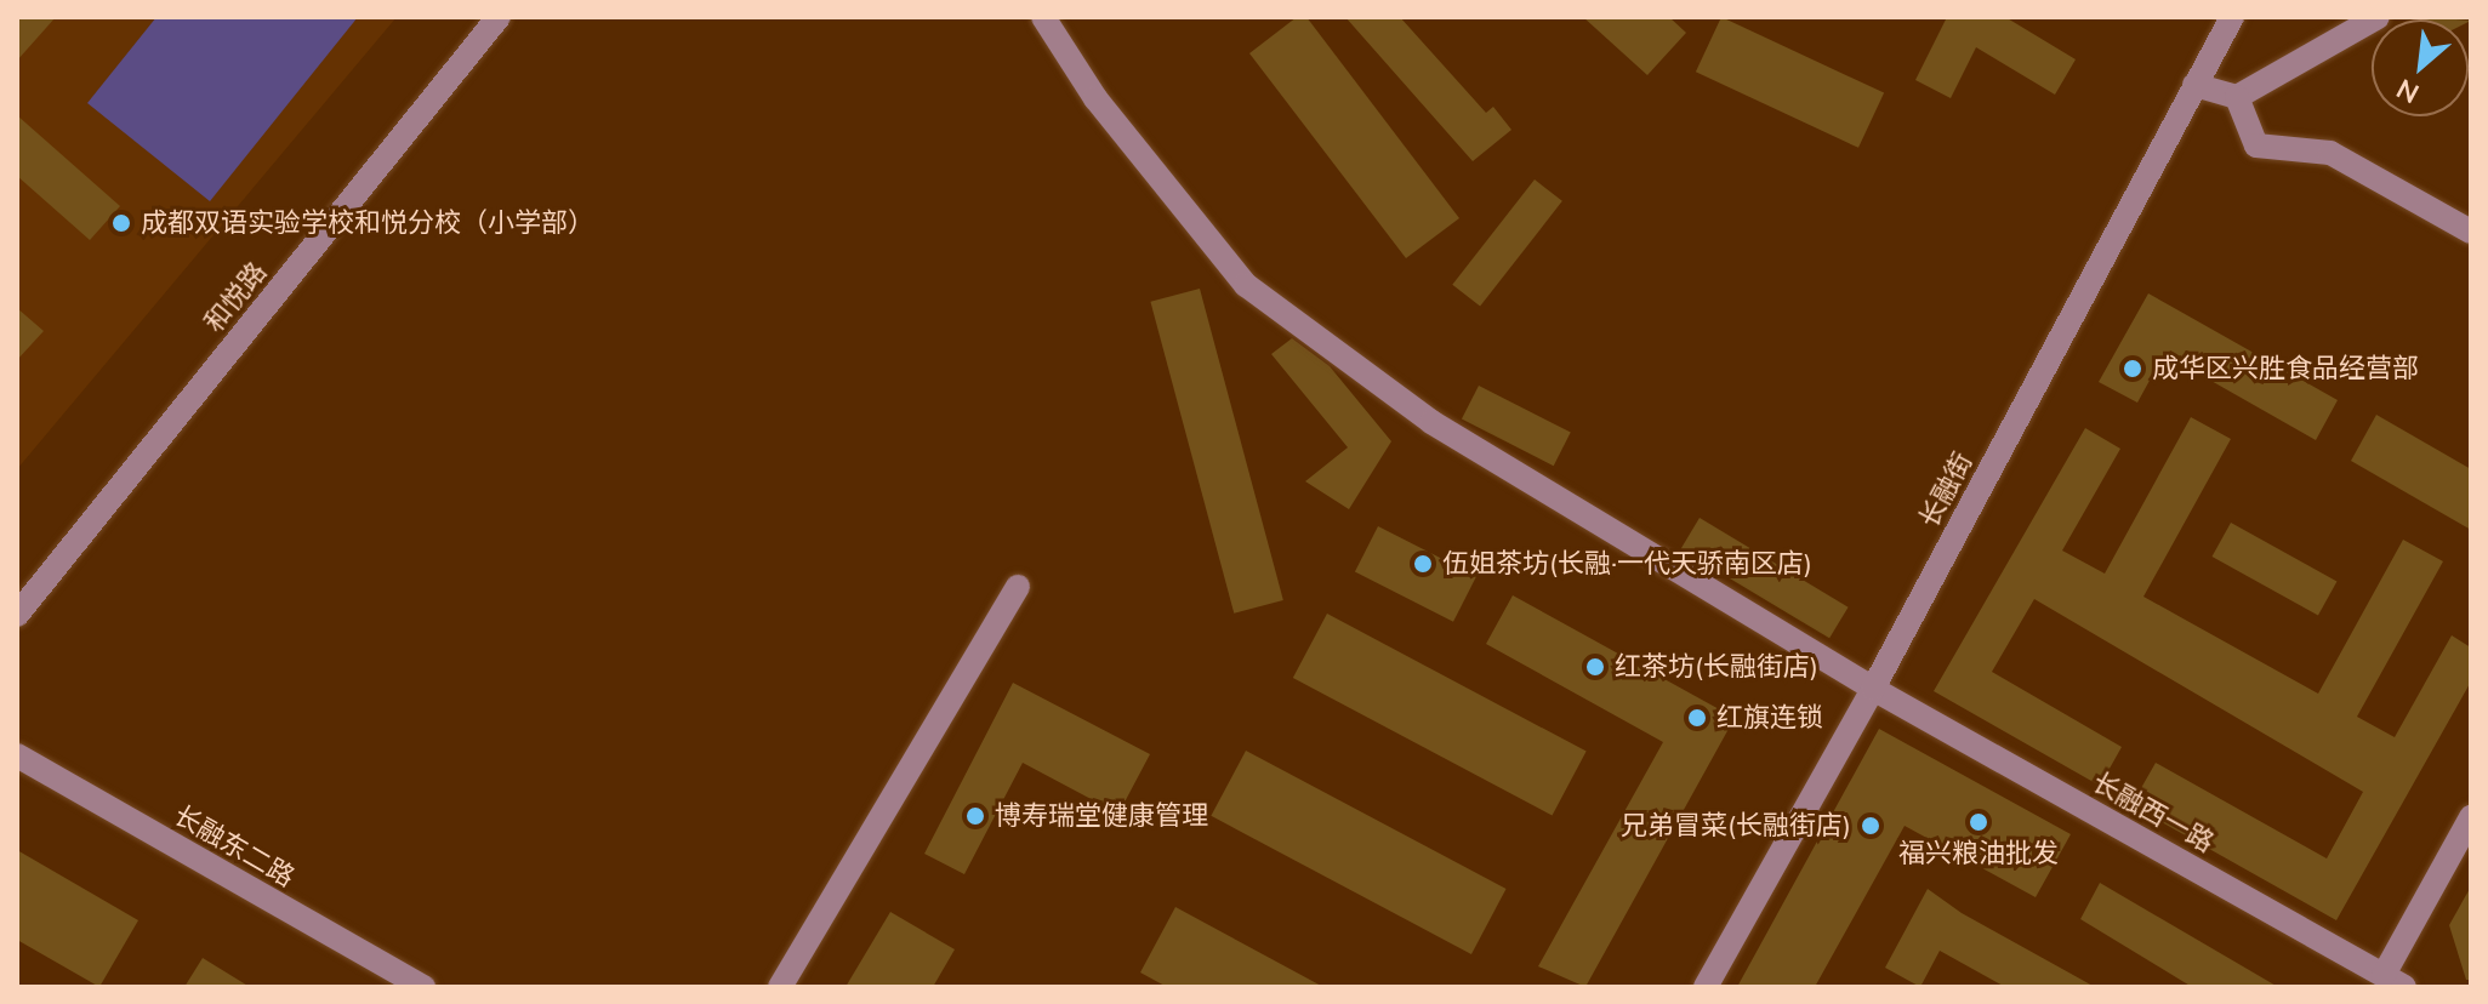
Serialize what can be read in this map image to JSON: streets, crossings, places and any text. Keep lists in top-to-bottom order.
{
  "streets": {
    "street": [
      "和悦路",
      "长融街",
      "长融西一路",
      "长融东二路"
    ]
  },
  "crossings": [
    ["长融街", "长融西一路"]
  ],
  "places": [
    "成都双语实验学校和悦分校（小学部）",
    "成华区兴胜食品经营部",
    "伍姐茶坊(长融·一代天骄南区店)",
    "红茶坊(长融街店)",
    "红旗连锁",
    "博寿瑞堂健康管理",
    "福兴粮油批发",
    "兄弟冒菜(长融街店)"
  ],
  "north": "bottom left"
}
